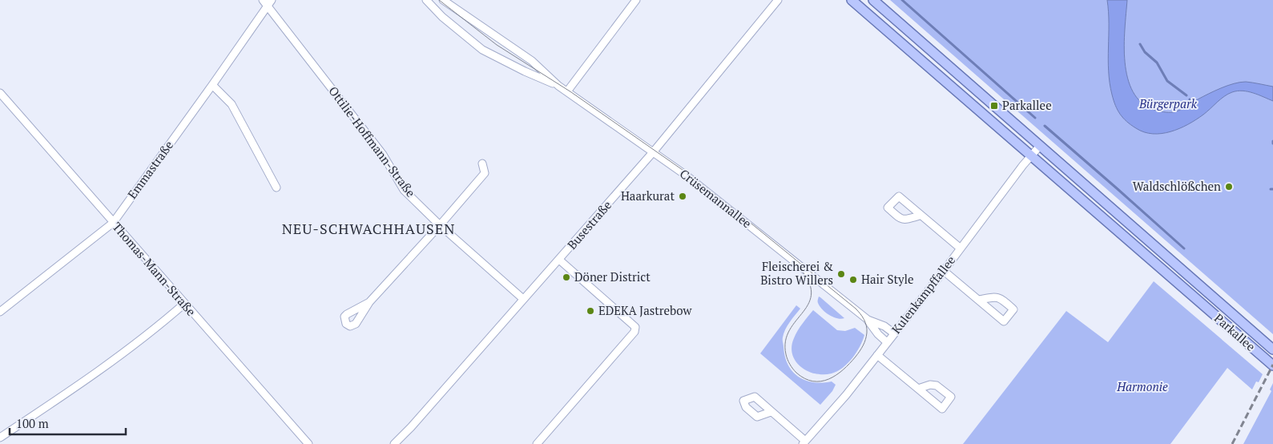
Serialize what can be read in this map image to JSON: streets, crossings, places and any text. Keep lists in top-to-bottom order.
{
  "streets": {
    "main road": ["Parkallee"],
    "street": [
      "Ottilie-Hoffmann-Straße",
      "Emmastraße",
      "Crüsemannallee",
      "Busestraße",
      "Thomas-Mann-Straße",
      "Kulenkampffallee"
    ]
  },
  "crossings": [
    ["Ottilie-Hoffmann-Straße", "Emmastraße"],
    ["Ottilie-Hoffmann-Straße", "Busestraße"],
    ["Emmastraße", "Thomas-Mann-Straße"],
    ["Crüsemannallee", "Busestraße"],
    ["Crüsemannallee", "Kulenkampffallee"],
    ["Kulenkampffallee", "Parkallee"]
  ],
  "districts": ["NEU-SCHWACHHAUSEN"],
  "parks": ["Bürgerpark", "Harmonie"],
  "places": {
    "transit": ["Parkallee"],
    "other": [
      "Waldschlößchen",
      "Haarkurat",
      "Fleischerei & Bistro Willers",
      "Döner District",
      "Hair Style",
      "EDEKA Jastrebow"
    ]
  },
  "scale_bar": "100 m"
}
